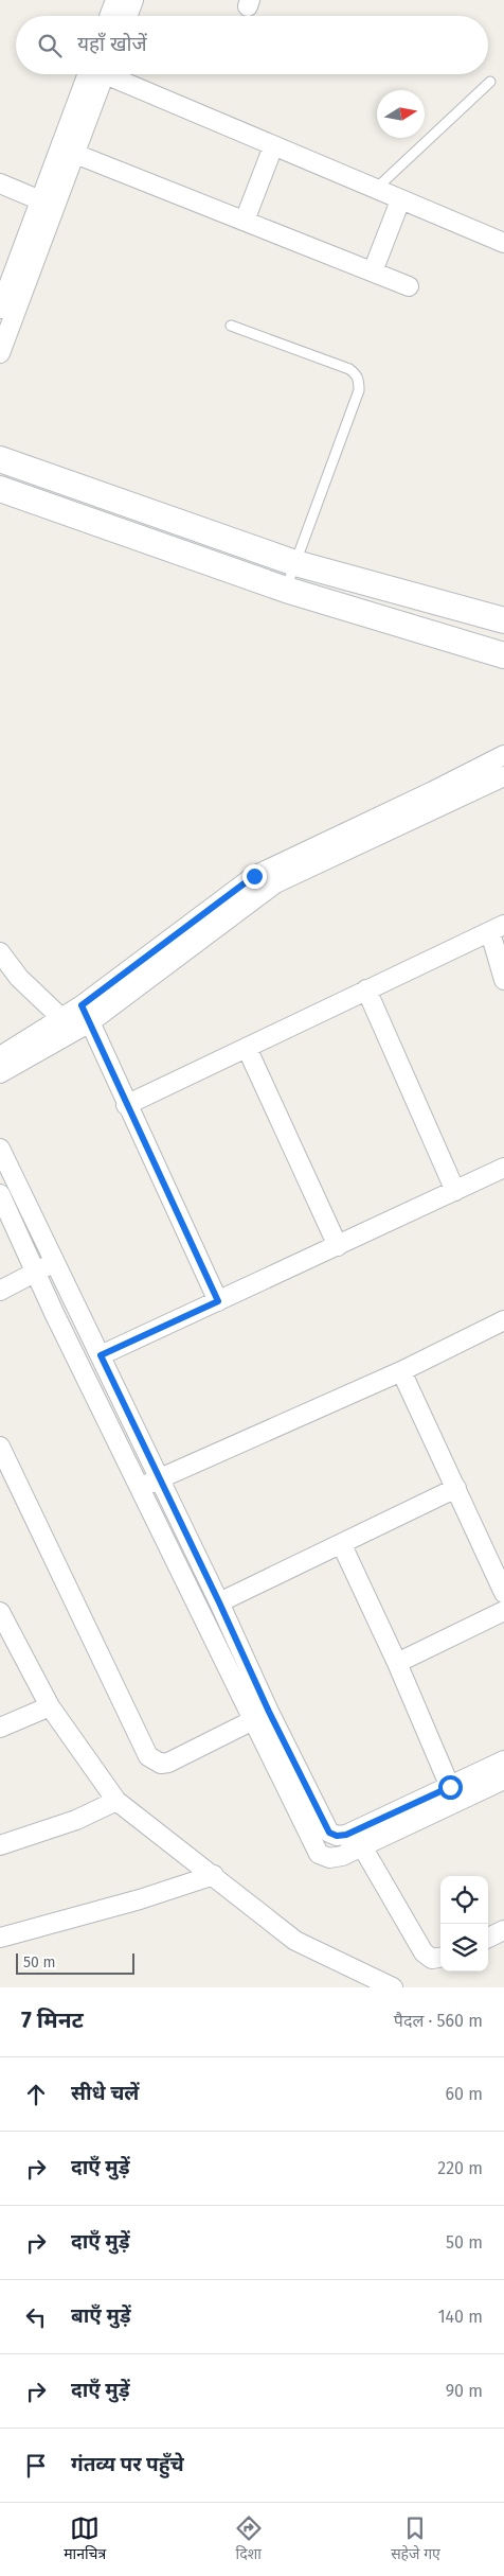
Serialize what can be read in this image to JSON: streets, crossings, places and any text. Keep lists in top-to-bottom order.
{
  "scale_bar": "50 m",
  "north": "right",
  "page": {
    "search": "यहाँ खोजें",
    "scale": "50 m",
    "heading": ["7 मिनट", "पैदल · 560 m"],
    "list": [
      ["सीधे चलें", "60 m"],
      ["दाएँ मुड़ें", "220 m"],
      ["दाएँ मुड़ें", "50 m"],
      ["बाएँ मुड़ें", "140 m"],
      ["दाएँ मुड़ें", "90 m"],
      "गंतव्य पर पहुँचे"
    ],
    "nav": ["मानचित्र", "दिशा", "सहेजे गए"]
  }
}
